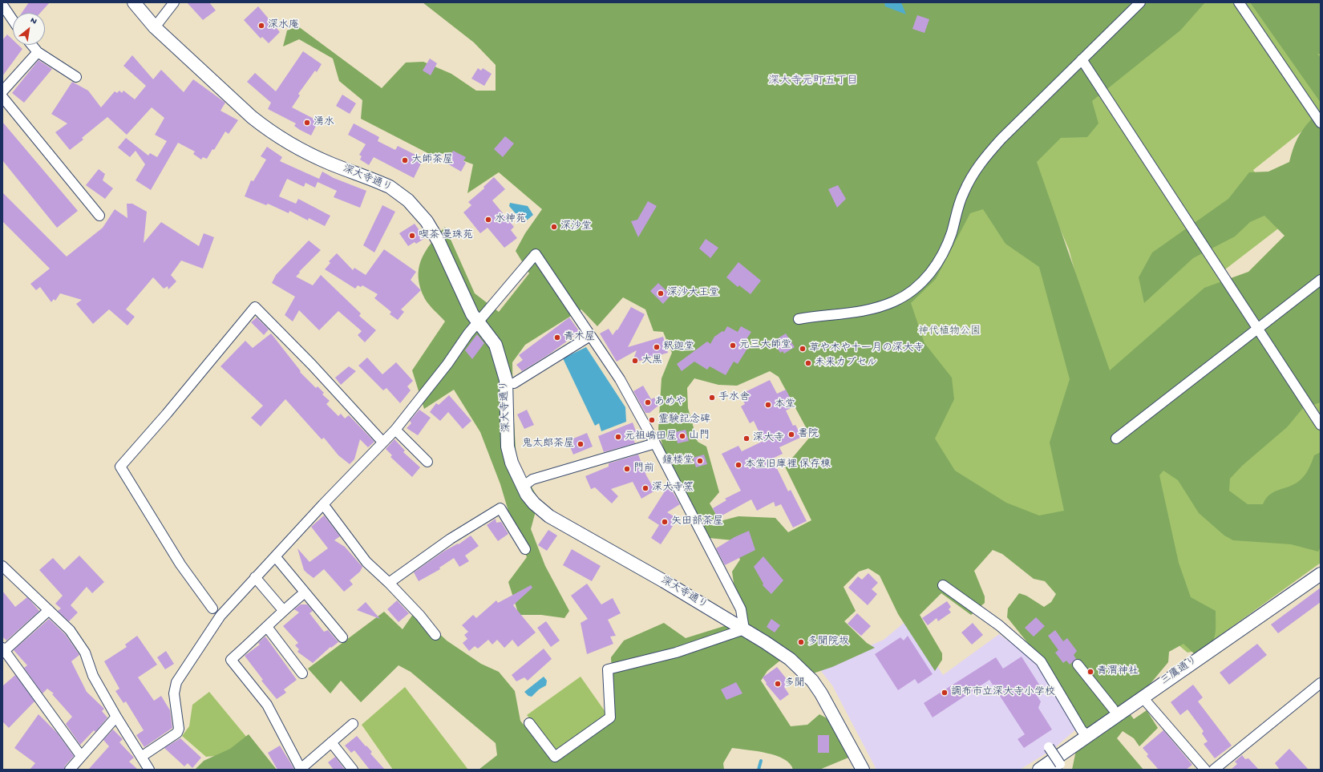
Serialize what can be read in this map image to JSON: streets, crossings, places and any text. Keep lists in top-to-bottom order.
{
  "streets": {
    "street": ["深大寺通り", "三鷹通り"]
  },
  "districts": ["深大寺元町五丁目"],
  "parks": ["神代植物公園"],
  "places": [
    "深水庵",
    "湧水",
    "大師茶屋",
    "水神苑",
    "深沙堂",
    "喫茶 曼珠苑",
    "深沙大王堂",
    "青木屋",
    "元三大師堂",
    "釈迦堂",
    "草や木や十一月の深大寺",
    "大黒",
    "未来カプセル",
    "手水舎",
    "あめや",
    "本堂",
    "霊験記念碑",
    "書院",
    "山門",
    "元祖嶋田屋",
    "深大寺",
    "鬼太郎茶屋",
    "鐘楼堂",
    "本堂旧庫裡 保存棟",
    "門前",
    "深大寺窯",
    "矢田部茶屋",
    "多聞院坂",
    "青渭神社",
    "多聞",
    "調布市立深大寺小学校"
  ],
  "north": "top right"
}
